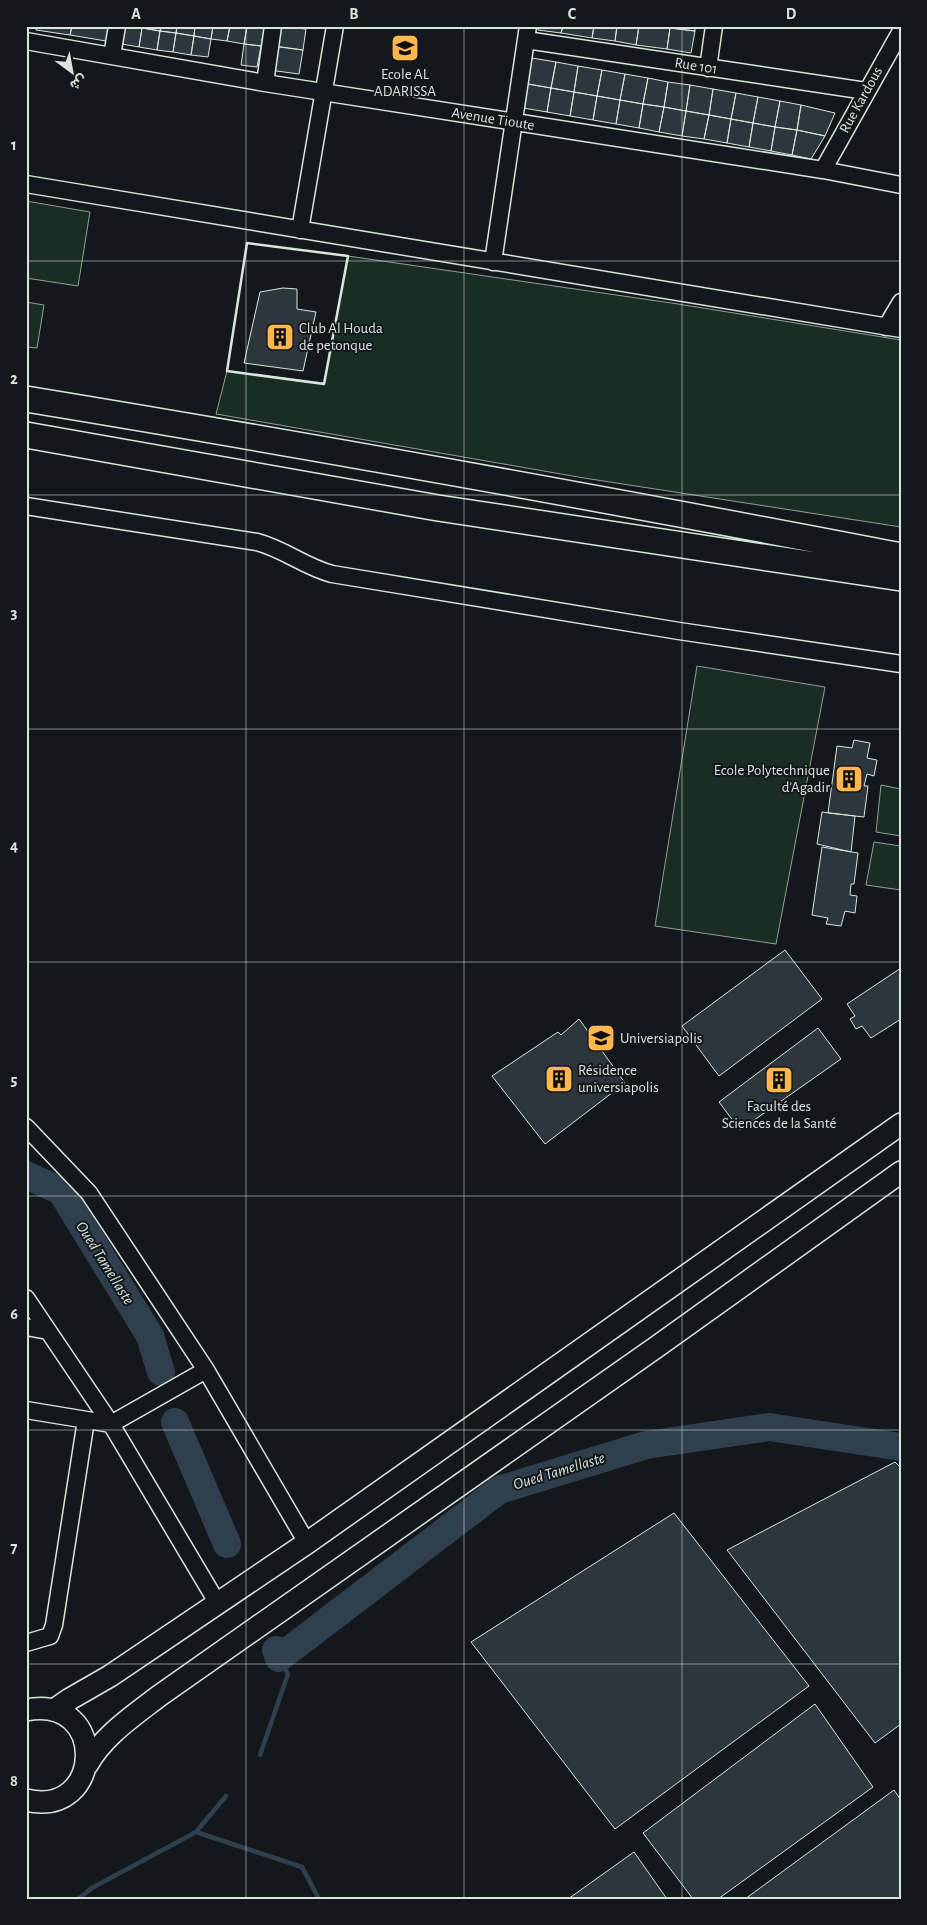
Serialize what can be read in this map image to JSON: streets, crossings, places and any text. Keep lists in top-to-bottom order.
{
  "streets": {
    "street": ["Rue 101", "Rue Kardous", "Avenue Tioute"]
  },
  "crossings": [
    ["Rue 101", "Rue Kardous"],
    ["Rue Kardous", "Avenue Tioute"]
  ],
  "water": ["Oued Tamellaste"],
  "places": {
    "school or university": ["Ecole AL ADARISSA", "Universiapolis"],
    "building": [
      "Club Al Houda de petonque",
      "Ecole Polytechnique d'Agadir",
      "Résidence universiapolis",
      "Faculté des Sciences de la Santé"
    ]
  },
  "north": "bottom right",
  "grid": {
    "columns": [
      "A",
      "B",
      "C",
      "D"
    ],
    "rows": [
      "1",
      "2",
      "3",
      "4",
      "5",
      "6",
      "7",
      "8"
    ]
  }
}
